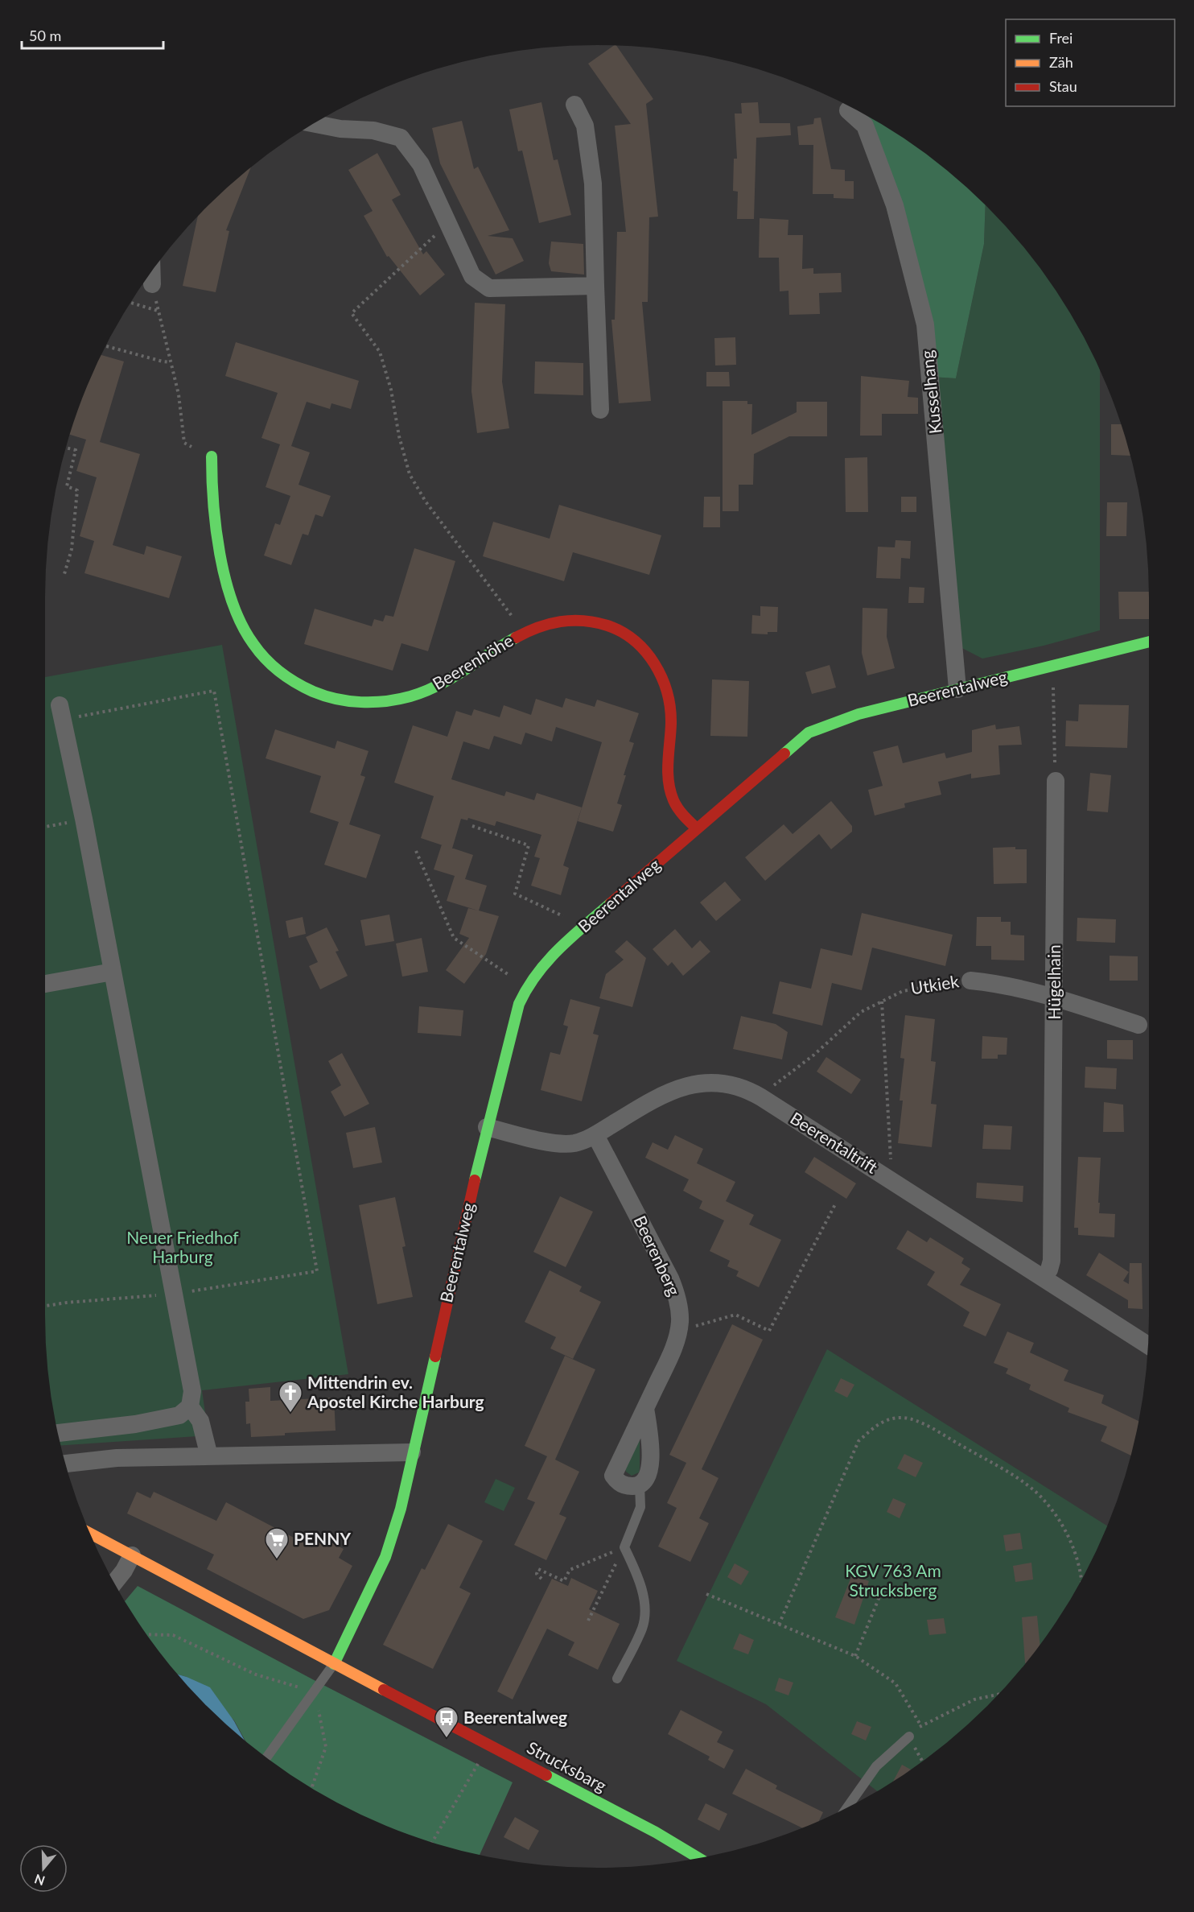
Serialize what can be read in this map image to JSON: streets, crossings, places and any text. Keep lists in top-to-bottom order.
{
  "streets": {
    "street": [
      "Kusselhang",
      "Beerenhöhe",
      "Beerentalweg",
      "Hügelhain",
      "Utkiek",
      "Beerentaltrift",
      "Beerenberg",
      "Strucksbarg"
    ]
  },
  "crossings": [
    ["Kusselhang", "Beerentalweg"],
    ["Beerenhöhe", "Beerentalweg"],
    ["Beerentalweg", "Beerentaltrift"],
    ["Beerentalweg", "Strucksbarg"],
    ["Hügelhain", "Utkiek"],
    ["Hügelhain", "Beerentaltrift"],
    ["Utkiek", "Beerentaltrift"],
    ["Beerentaltrift", "Beerenberg"]
  ],
  "parks": ["Neuer Friedhof Harburg", "KGV 763 Am Strucksberg"],
  "places": {
    "church": ["Mittendrin ev. Apostel Kirche Harburg"],
    "supermarket": ["PENNY"],
    "bus stop": ["Beerentalweg"]
  },
  "legend": ["Frei", "Zäh", "Stau"],
  "scale_bar": "50 m",
  "north": "bottom"
}
